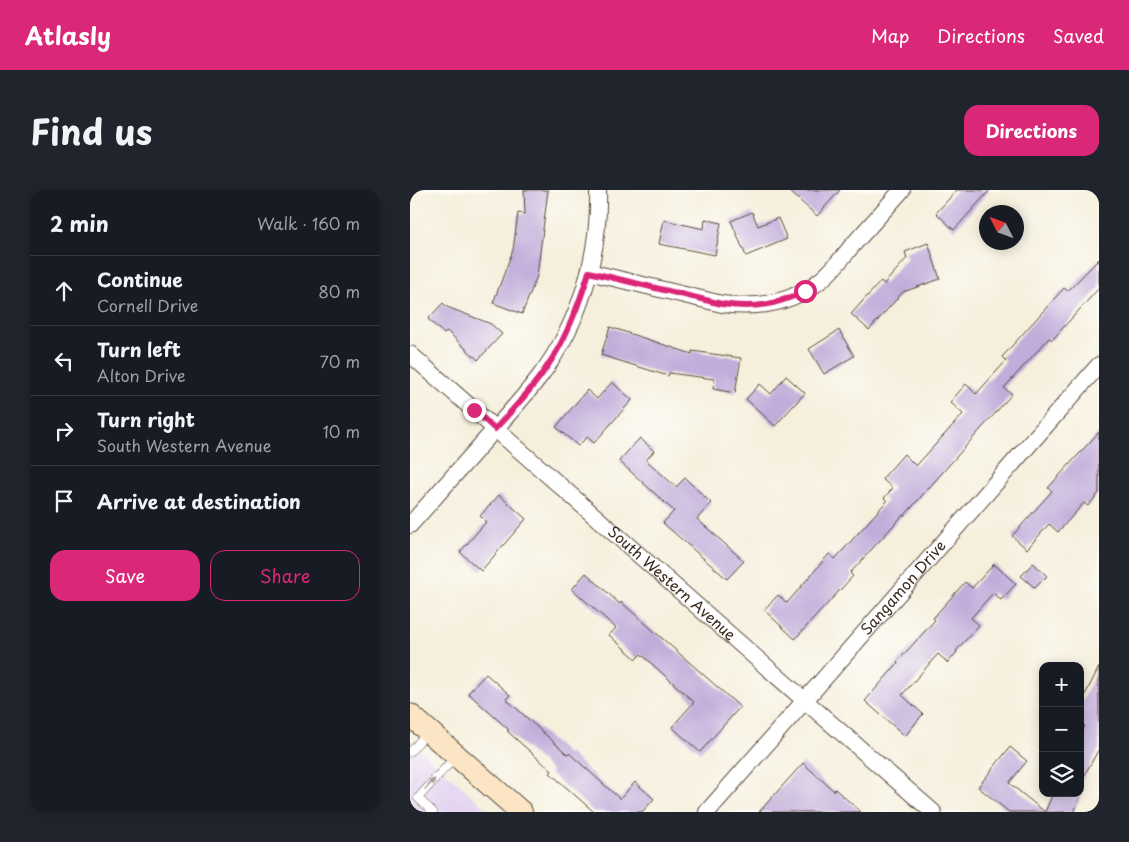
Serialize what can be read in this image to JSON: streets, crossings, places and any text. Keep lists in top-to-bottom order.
{
  "streets": {
    "street": ["South Western Avenue", "Sangamon Drive"]
  },
  "crossings": [
    ["South Western Avenue", "Sangamon Drive"]
  ],
  "north": "top left",
  "page": {
    "header": "Atlasly",
    "nav": ["Map", "Directions", "Saved"],
    "title": "Find us",
    "buttons": [
      "Directions",
      ["Save", "Share"]
    ],
    "heading": ["2 min", "Walk · 160 m"],
    "list": [
      ["Continue", "Cornell Drive", "80 m"],
      ["Turn left", "Alton Drive", "70 m"],
      ["Turn right", "South Western Avenue", "10 m"],
      "Arrive at destination"
    ],
    "map_buttons": ["+", "−"]
  }
}
